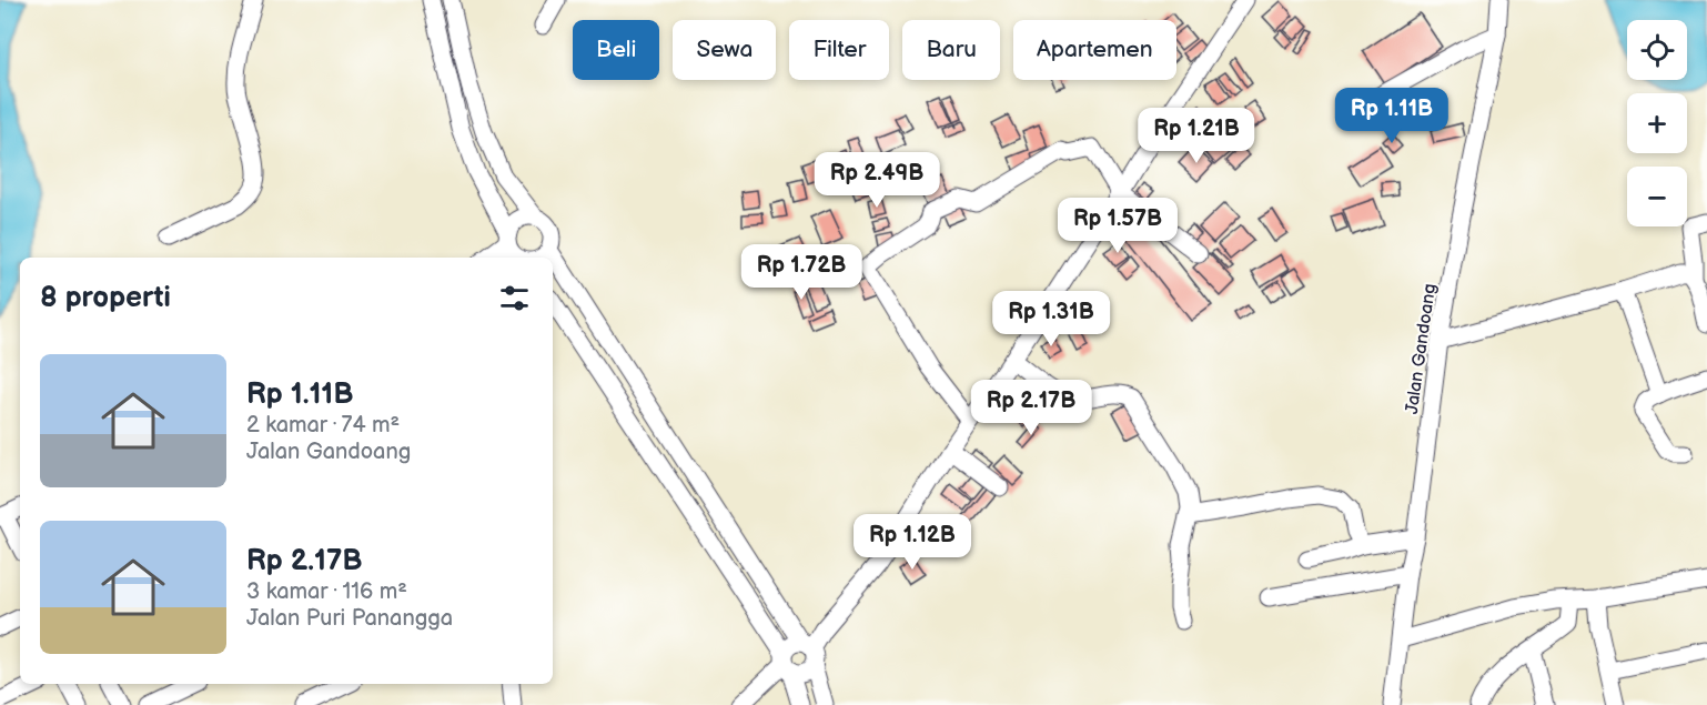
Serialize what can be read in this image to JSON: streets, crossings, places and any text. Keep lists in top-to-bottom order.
{
  "streets": {
    "street": ["Jalan Gandoang"]
  },
  "page": {
    "map_buttons": ["+", "−"],
    "chip": [
      "Beli",
      "Sewa",
      "Filter",
      "Baru",
      "Apartemen"
    ],
    "price": [
      "Rp 1.11B",
      "Rp 1.21B",
      "Rp 2.49B",
      "Rp 1.57B",
      "Rp 1.72B",
      "Rp 1.31B",
      "Rp 2.17B",
      "Rp 1.12B"
    ],
    "heading": "8 properti",
    "list": [
      {
        "name": "Rp 1.11B",
        "note": "2 kamar · 74 m² · Jalan Gandoang"
      },
      {
        "name": "Rp 2.17B",
        "note": "3 kamar · 116 m² · Jalan Puri Panangga"
      }
    ]
  }
}
